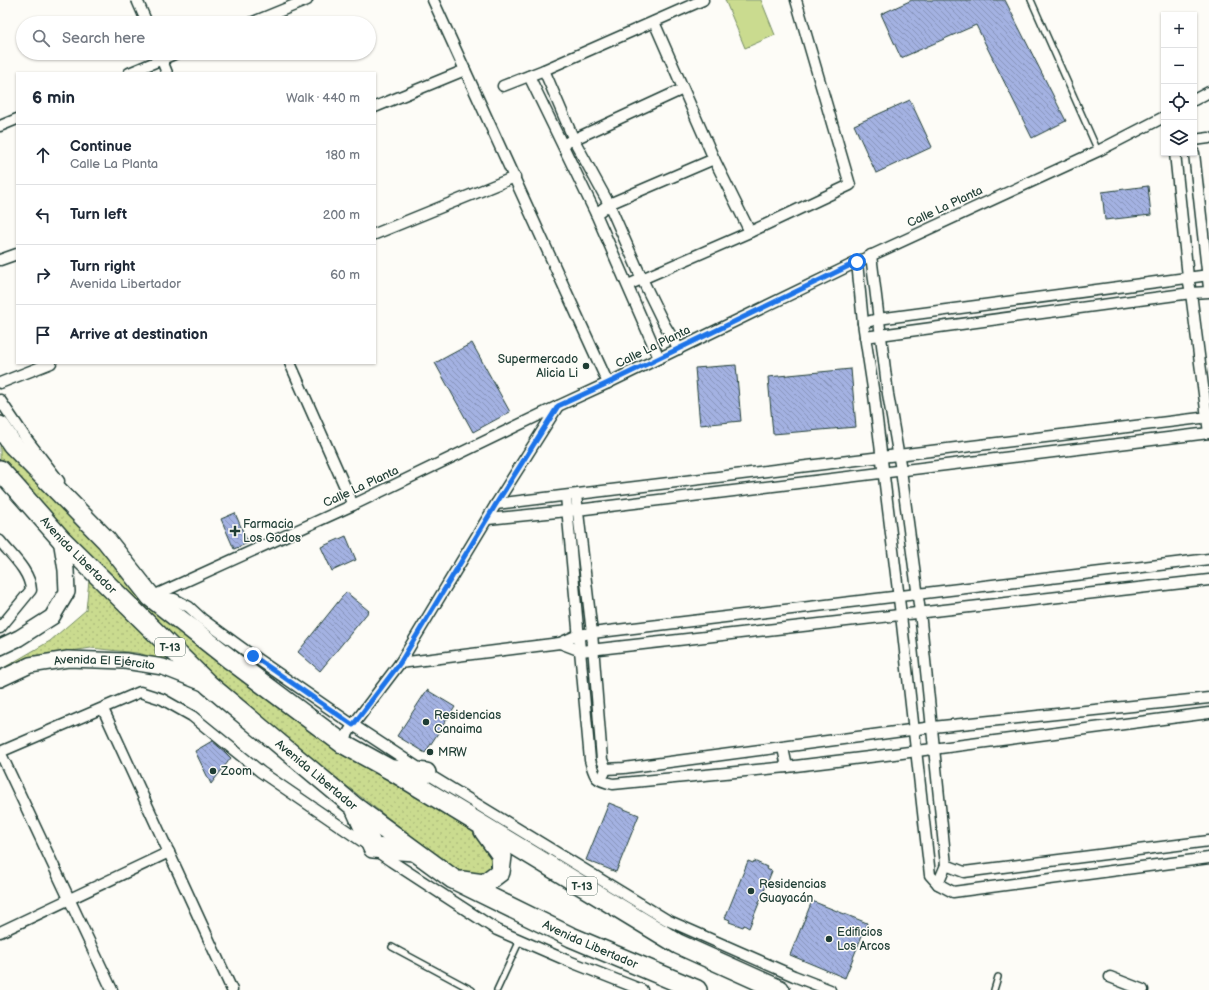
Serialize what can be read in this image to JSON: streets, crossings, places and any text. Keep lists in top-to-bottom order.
{
  "streets": {
    "highway": ["Avenida Libertador", "T-13"],
    "street": ["Calle La Planta", "Avenida El Ejército"]
  },
  "crossings": [
    ["Calle La Planta", "T-13"],
    ["Avenida Libertador", "T-13"],
    ["Avenida Libertador", "Avenida El Ejército"]
  ],
  "places": {
    "other": [
      "Supermercado Alicia Li",
      "Residencias Canaima",
      "MRW",
      "Zoom",
      "Residencias Guayacán",
      "Edificios Los Arcos"
    ],
    "health": ["Farmacia Los Godos"]
  },
  "page": {
    "map_buttons": ["+", "−"],
    "search": "Search here",
    "heading": ["6 min", "Walk · 440 m"],
    "list": [
      ["Continue", "Calle La Planta", "180 m"],
      ["Turn left", "200 m"],
      ["Turn right", "Avenida Libertador", "60 m"],
      "Arrive at destination"
    ]
  }
}
